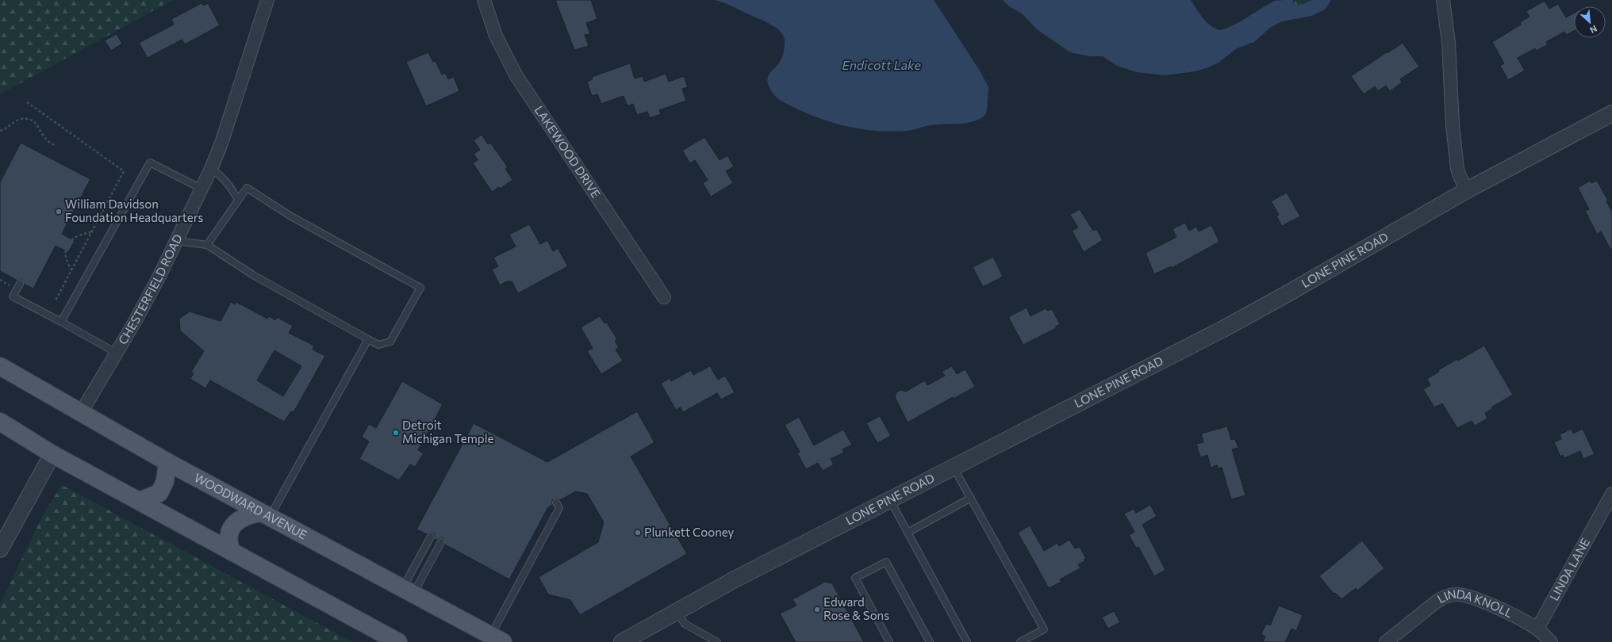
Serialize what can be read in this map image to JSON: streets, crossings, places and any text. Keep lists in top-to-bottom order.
{
  "streets": {
    "main road": ["WOODWARD AVENUE"],
    "street": [
      "LAKEWOOD DRIVE",
      "LONE PINE ROAD",
      "CHESTERFIELD ROAD",
      "LINDA LANE",
      "LINDA KNOLL"
    ]
  },
  "crossings": [
    ["CHESTERFIELD ROAD", "WOODWARD AVENUE"],
    ["LINDA LANE", "LINDA KNOLL"]
  ],
  "water": ["Endicott Lake"],
  "places": [
    "William Davidson Foundation Headquarters",
    "Detroit Michigan Temple",
    "Plunkett Cooney",
    "Edward Rose & Sons"
  ],
  "north": "bottom right"
}
